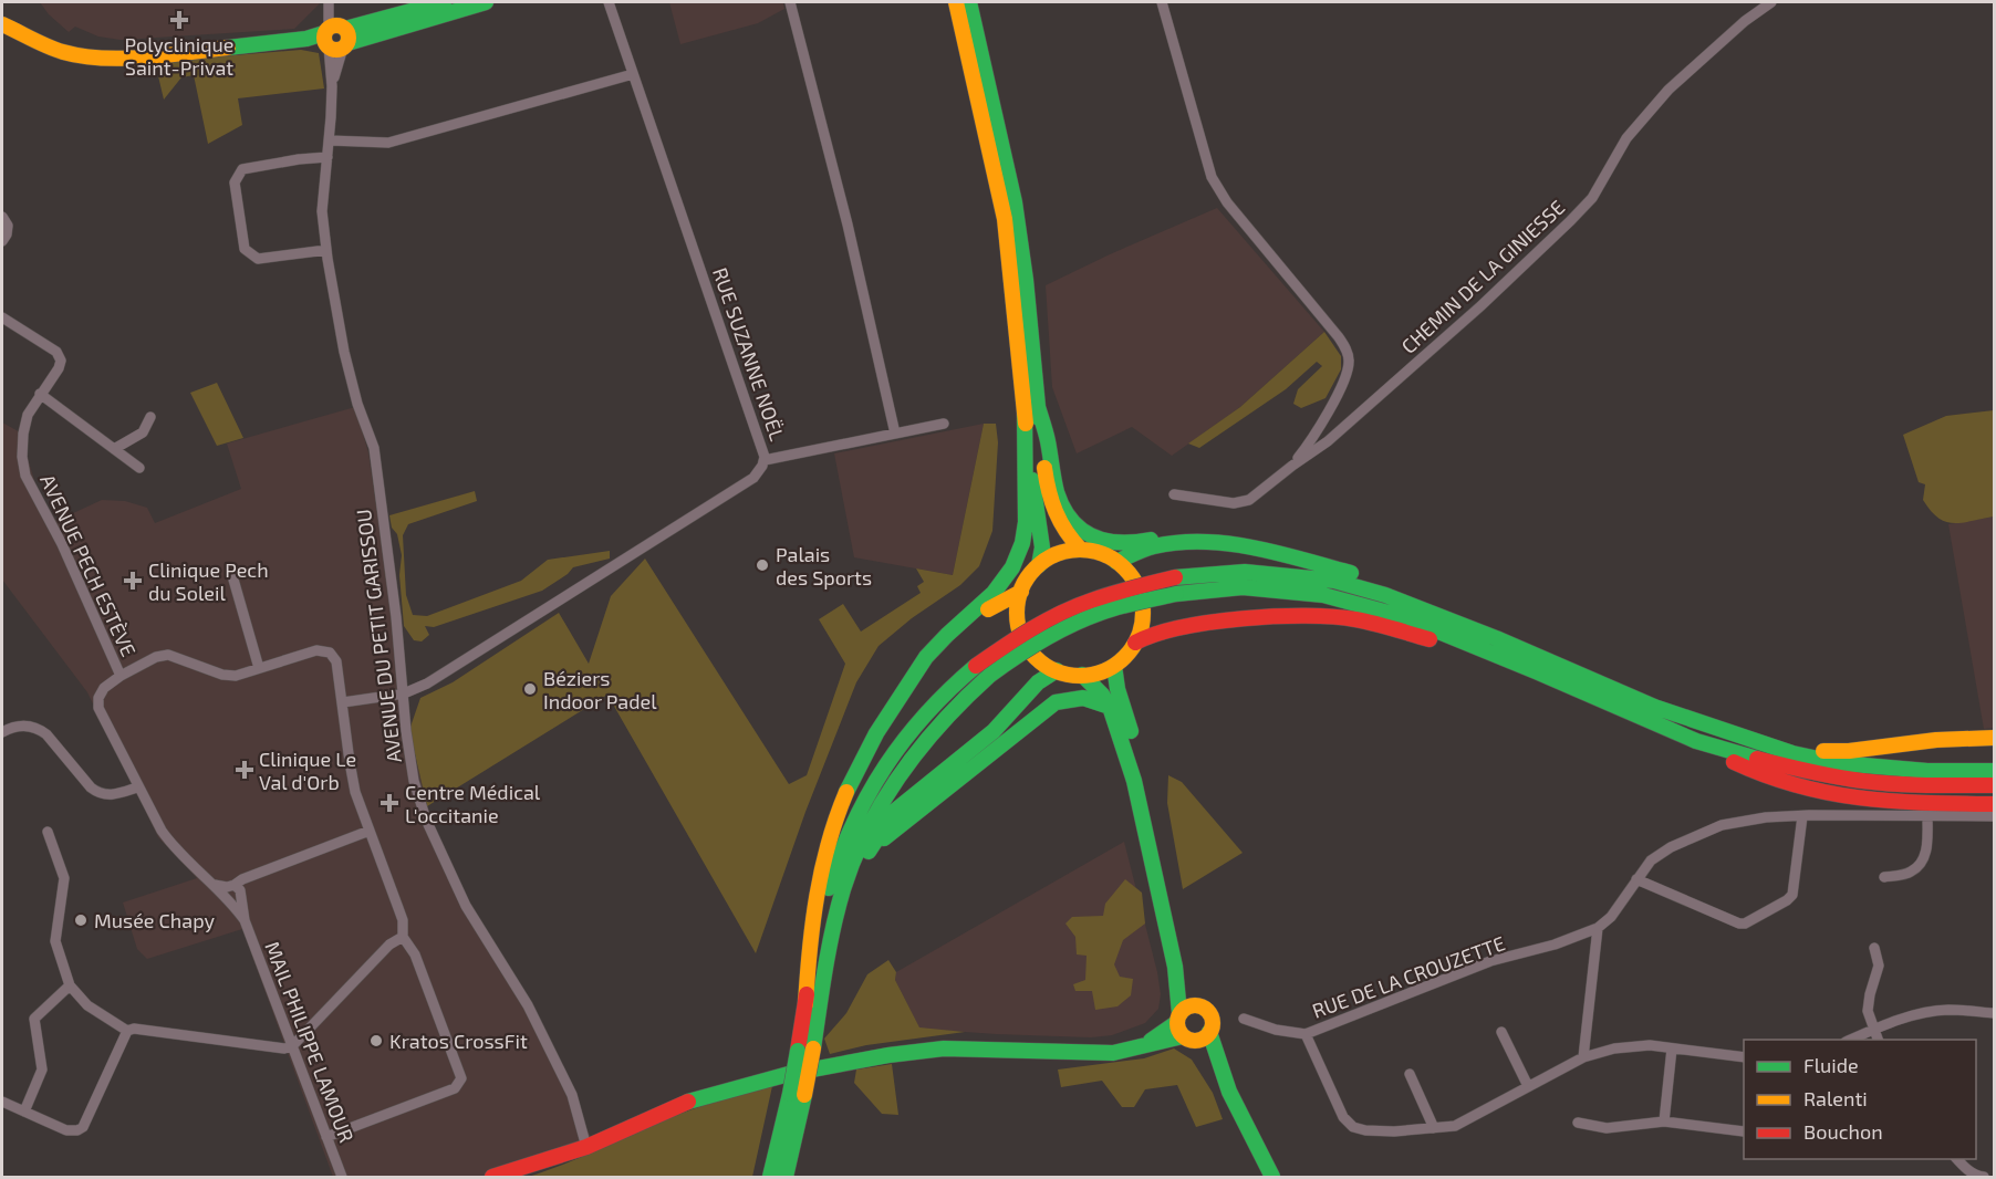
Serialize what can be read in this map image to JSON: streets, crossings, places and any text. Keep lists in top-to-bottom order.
{
  "streets": {
    "street": [
      "CHEMIN DE LA GINIESSE",
      "RUE SUZANNE NOËL",
      "AVENUE PECH ESTÈVE",
      "AVENUE DU PETIT GARISSOU",
      "RUE DE LA CROUZETTE",
      "MAIL PHILIPPE LAMOUR"
    ]
  },
  "crossings": [
    ["RUE SUZANNE NOËL", "AVENUE DU PETIT GARISSOU"]
  ],
  "places": {
    "health": [
      "Polyclinique Saint-Privat",
      "Clinique Pech du Soleil",
      "Clinique Le Val d'Orb",
      "Centre Médical L'occitanie"
    ],
    "other": [
      "Palais des Sports",
      "Béziers Indoor Padel",
      "Musée Chapy",
      "Kratos CrossFit"
    ]
  },
  "legend": ["Fluide", "Ralenti", "Bouchon"]
}
